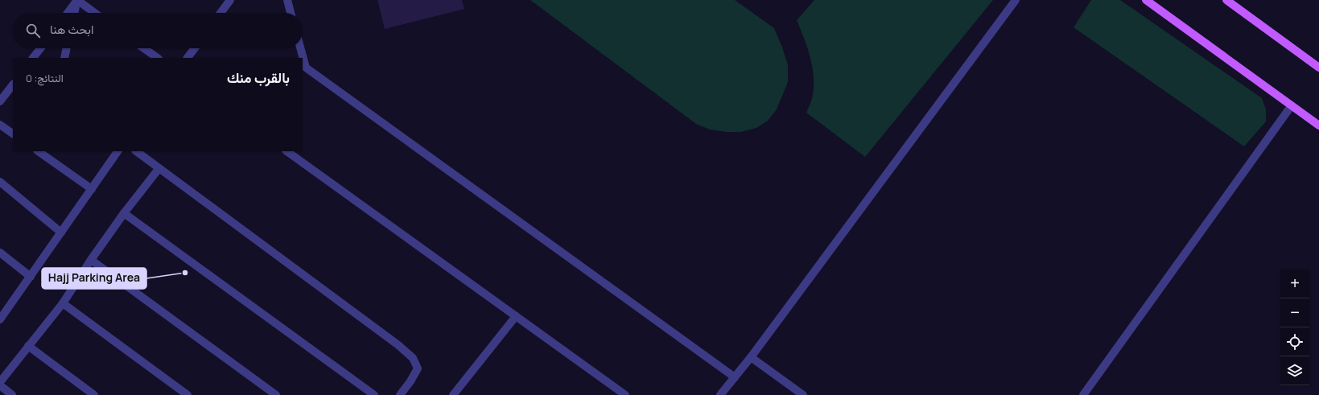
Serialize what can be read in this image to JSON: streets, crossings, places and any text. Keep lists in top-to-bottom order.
{
  "places": ["Hajj Parking Area"],
  "page": {
    "search": "ابحث هنا",
    "heading": ["بالقرب منك", "النتائج: 0"],
    "map_buttons": ["+", "−"]
  }
}
